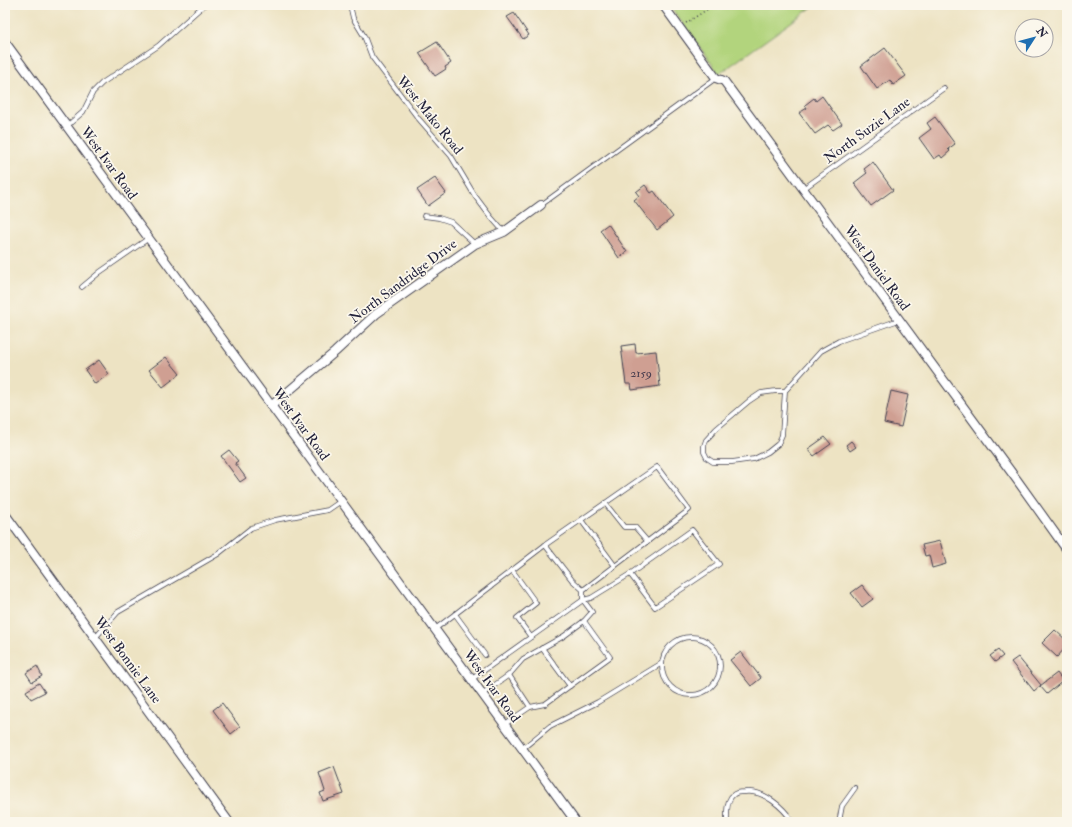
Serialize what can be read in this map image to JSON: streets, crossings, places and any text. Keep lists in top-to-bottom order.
{
  "streets": {
    "street": [
      "West Ivar Road",
      "West Daniel Road",
      "North Sandridge Drive",
      "West Bonnie Lane"
    ],
    "lane": ["West Mako Road", "North Suzie Lane"]
  },
  "crossings": [
    ["West Mako Road", "North Sandridge Drive"],
    ["North Suzie Lane", "West Daniel Road"],
    ["West Ivar Road", "North Sandridge Drive"]
  ],
  "house_numbers": ["2159"],
  "north": "top right"
}
